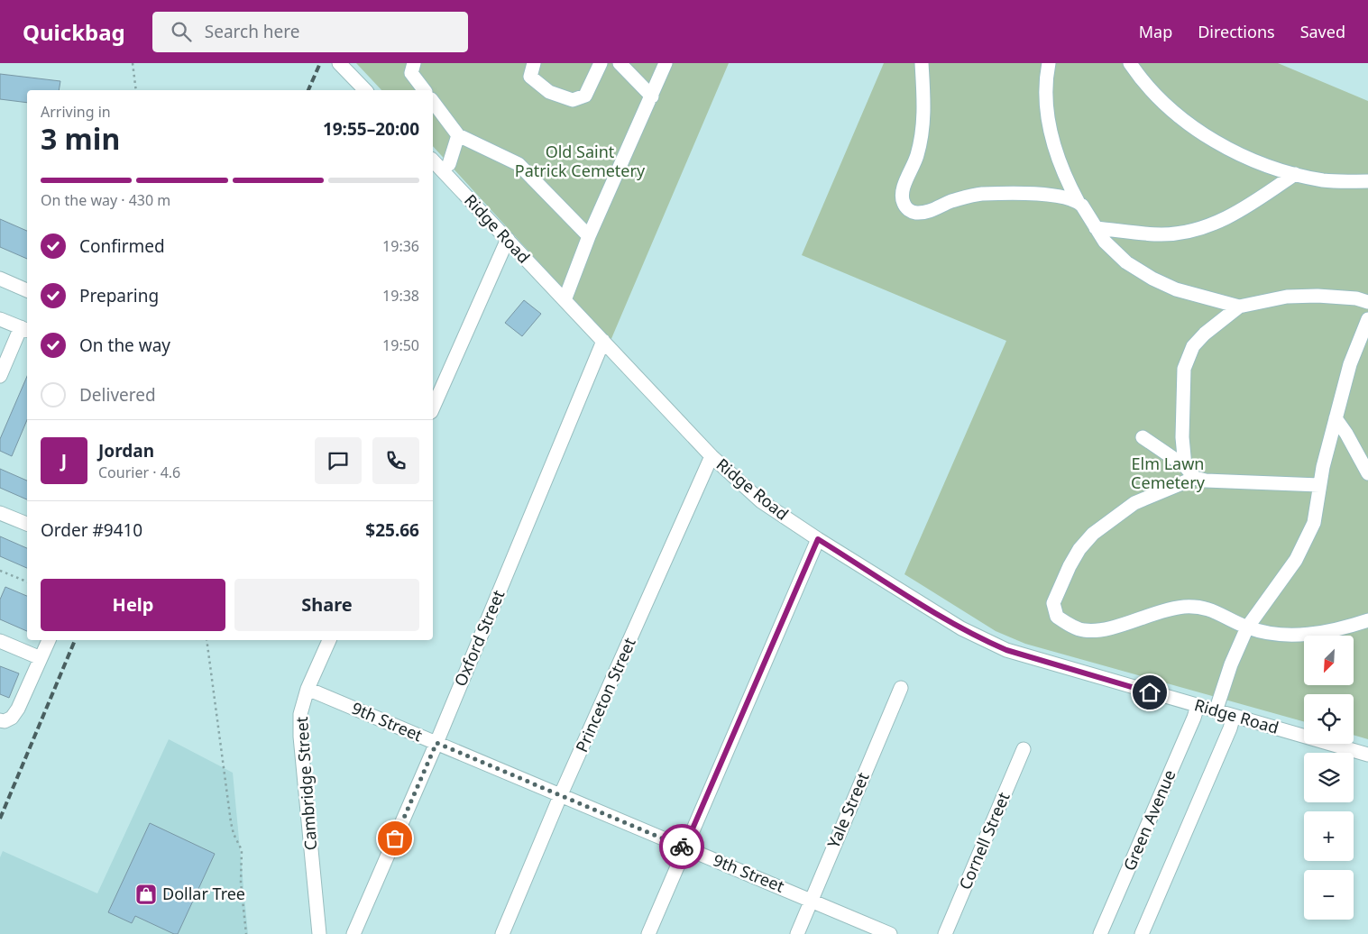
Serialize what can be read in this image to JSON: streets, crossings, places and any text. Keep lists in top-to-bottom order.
{
  "streets": {
    "street": [
      "Ridge Road",
      "Oxford Street",
      "Princeton Street",
      "9th Street",
      "Cambridge Street",
      "Yale Street",
      "Green Avenue",
      "Cornell Street"
    ]
  },
  "crossings": [
    ["Ridge Road", "Oxford Street"],
    ["Ridge Road", "Princeton Street"],
    ["Ridge Road", "Green Avenue"],
    ["Oxford Street", "9th Street"],
    ["Princeton Street", "9th Street"],
    ["9th Street", "Cambridge Street"],
    ["9th Street", "Yale Street"]
  ],
  "parks": ["Old Saint Patrick Cemetery", "Elm Lawn Cemetery"],
  "places": {
    "shop": ["Dollar Tree"]
  },
  "north": "bottom left",
  "page": {
    "header": "Quickbag",
    "search": "Search here",
    "nav": ["Map", "Directions", "Saved"],
    "heading": ["3 min", "Arriving in", "19:55–20:00"],
    "panel": [
      "Jordan",
      "Courier · 4.6",
      "Order #9410",
      "$25.66"
    ],
    "bar": "On the way · 430 m",
    "list": [
      ["Confirmed", "19:36"],
      ["Preparing", "19:38"],
      ["On the way", "19:50"],
      "Delivered"
    ],
    "round": "J",
    "buttons": ["Help", "Share"],
    "map_buttons": ["+", "−"]
  }
}
